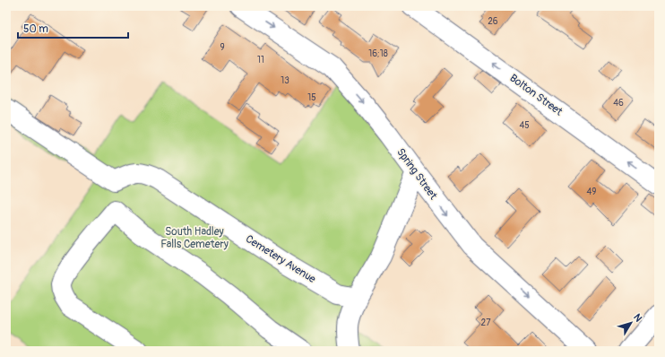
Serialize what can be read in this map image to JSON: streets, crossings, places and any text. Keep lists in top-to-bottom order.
{
  "streets": {
    "street": ["Bolton Street", "Spring Street", "Cemetery Avenue"]
  },
  "one_way": ["Bolton Street", "Spring Street"],
  "parks": ["South Hadley Falls Cemetery"],
  "house_numbers": [
    "26",
    "9",
    "16;18",
    "11",
    "13",
    "15",
    "46",
    "45",
    "49",
    "27"
  ],
  "scale_bar": "50 m",
  "north": "top right"
}
